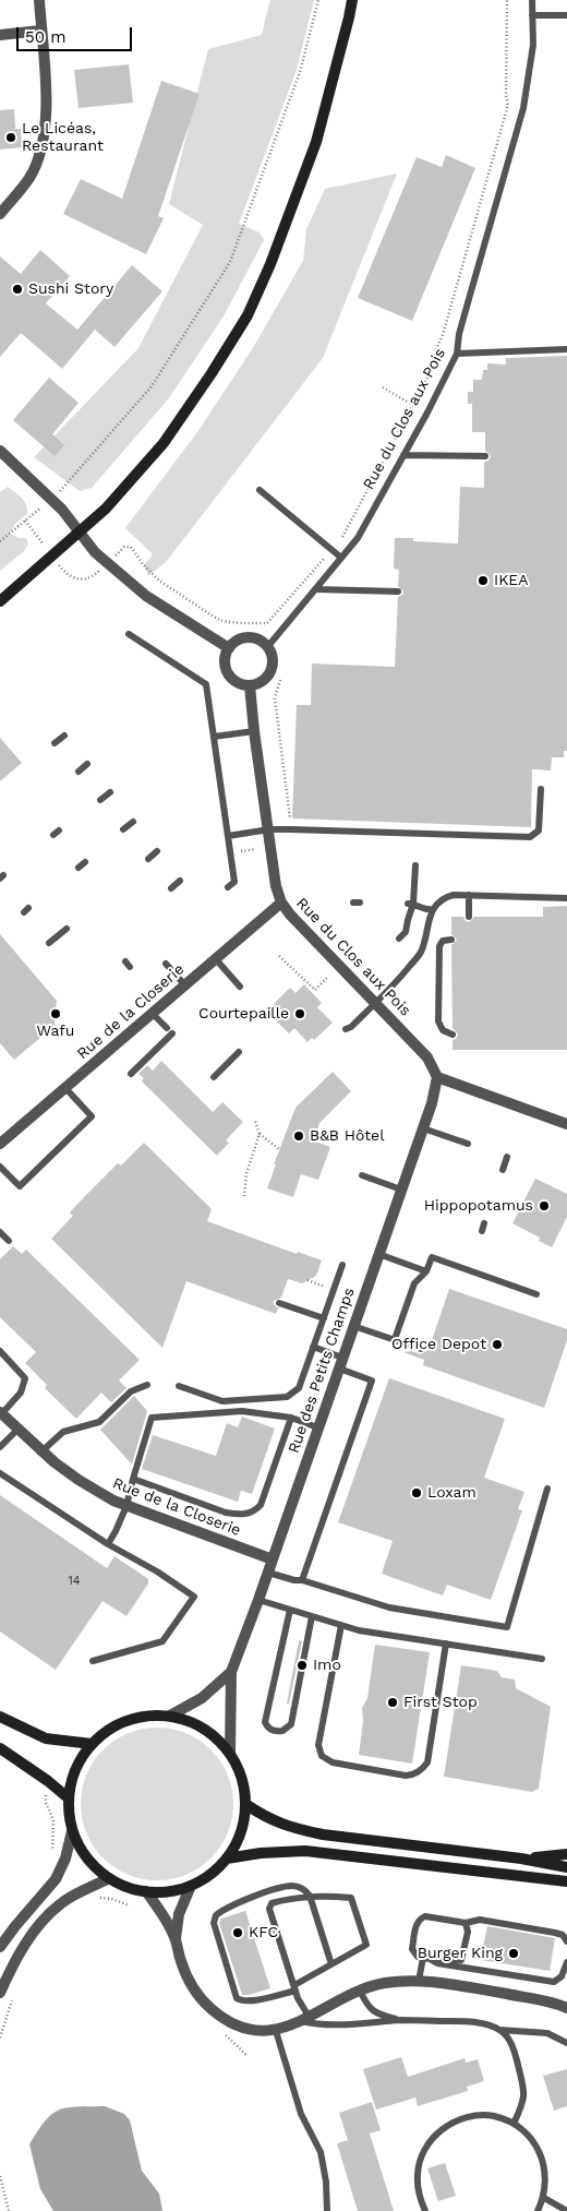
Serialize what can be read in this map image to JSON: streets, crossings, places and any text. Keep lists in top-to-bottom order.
{
  "streets": {
    "street": ["Rue du Clos aux Pois", "Rue de la Closerie", "Rue des Petits Champs"]
  },
  "crossings": [
    ["Rue du Clos aux Pois", "Rue de la Closerie"],
    ["Rue du Clos aux Pois", "Rue des Petits Champs"],
    ["Rue de la Closerie", "Rue des Petits Champs"]
  ],
  "places": [
    "Le Licéas, Restaurant",
    "Sushi Story",
    "IKEA",
    "Wafu",
    "Courtepaille",
    "B&B Hôtel",
    "Hippopotamus",
    "Office Depot",
    "Loxam",
    "Imo",
    "First Stop",
    "KFC",
    "Burger King"
  ],
  "house_numbers": ["14"],
  "scale_bar": "50 m"
}
